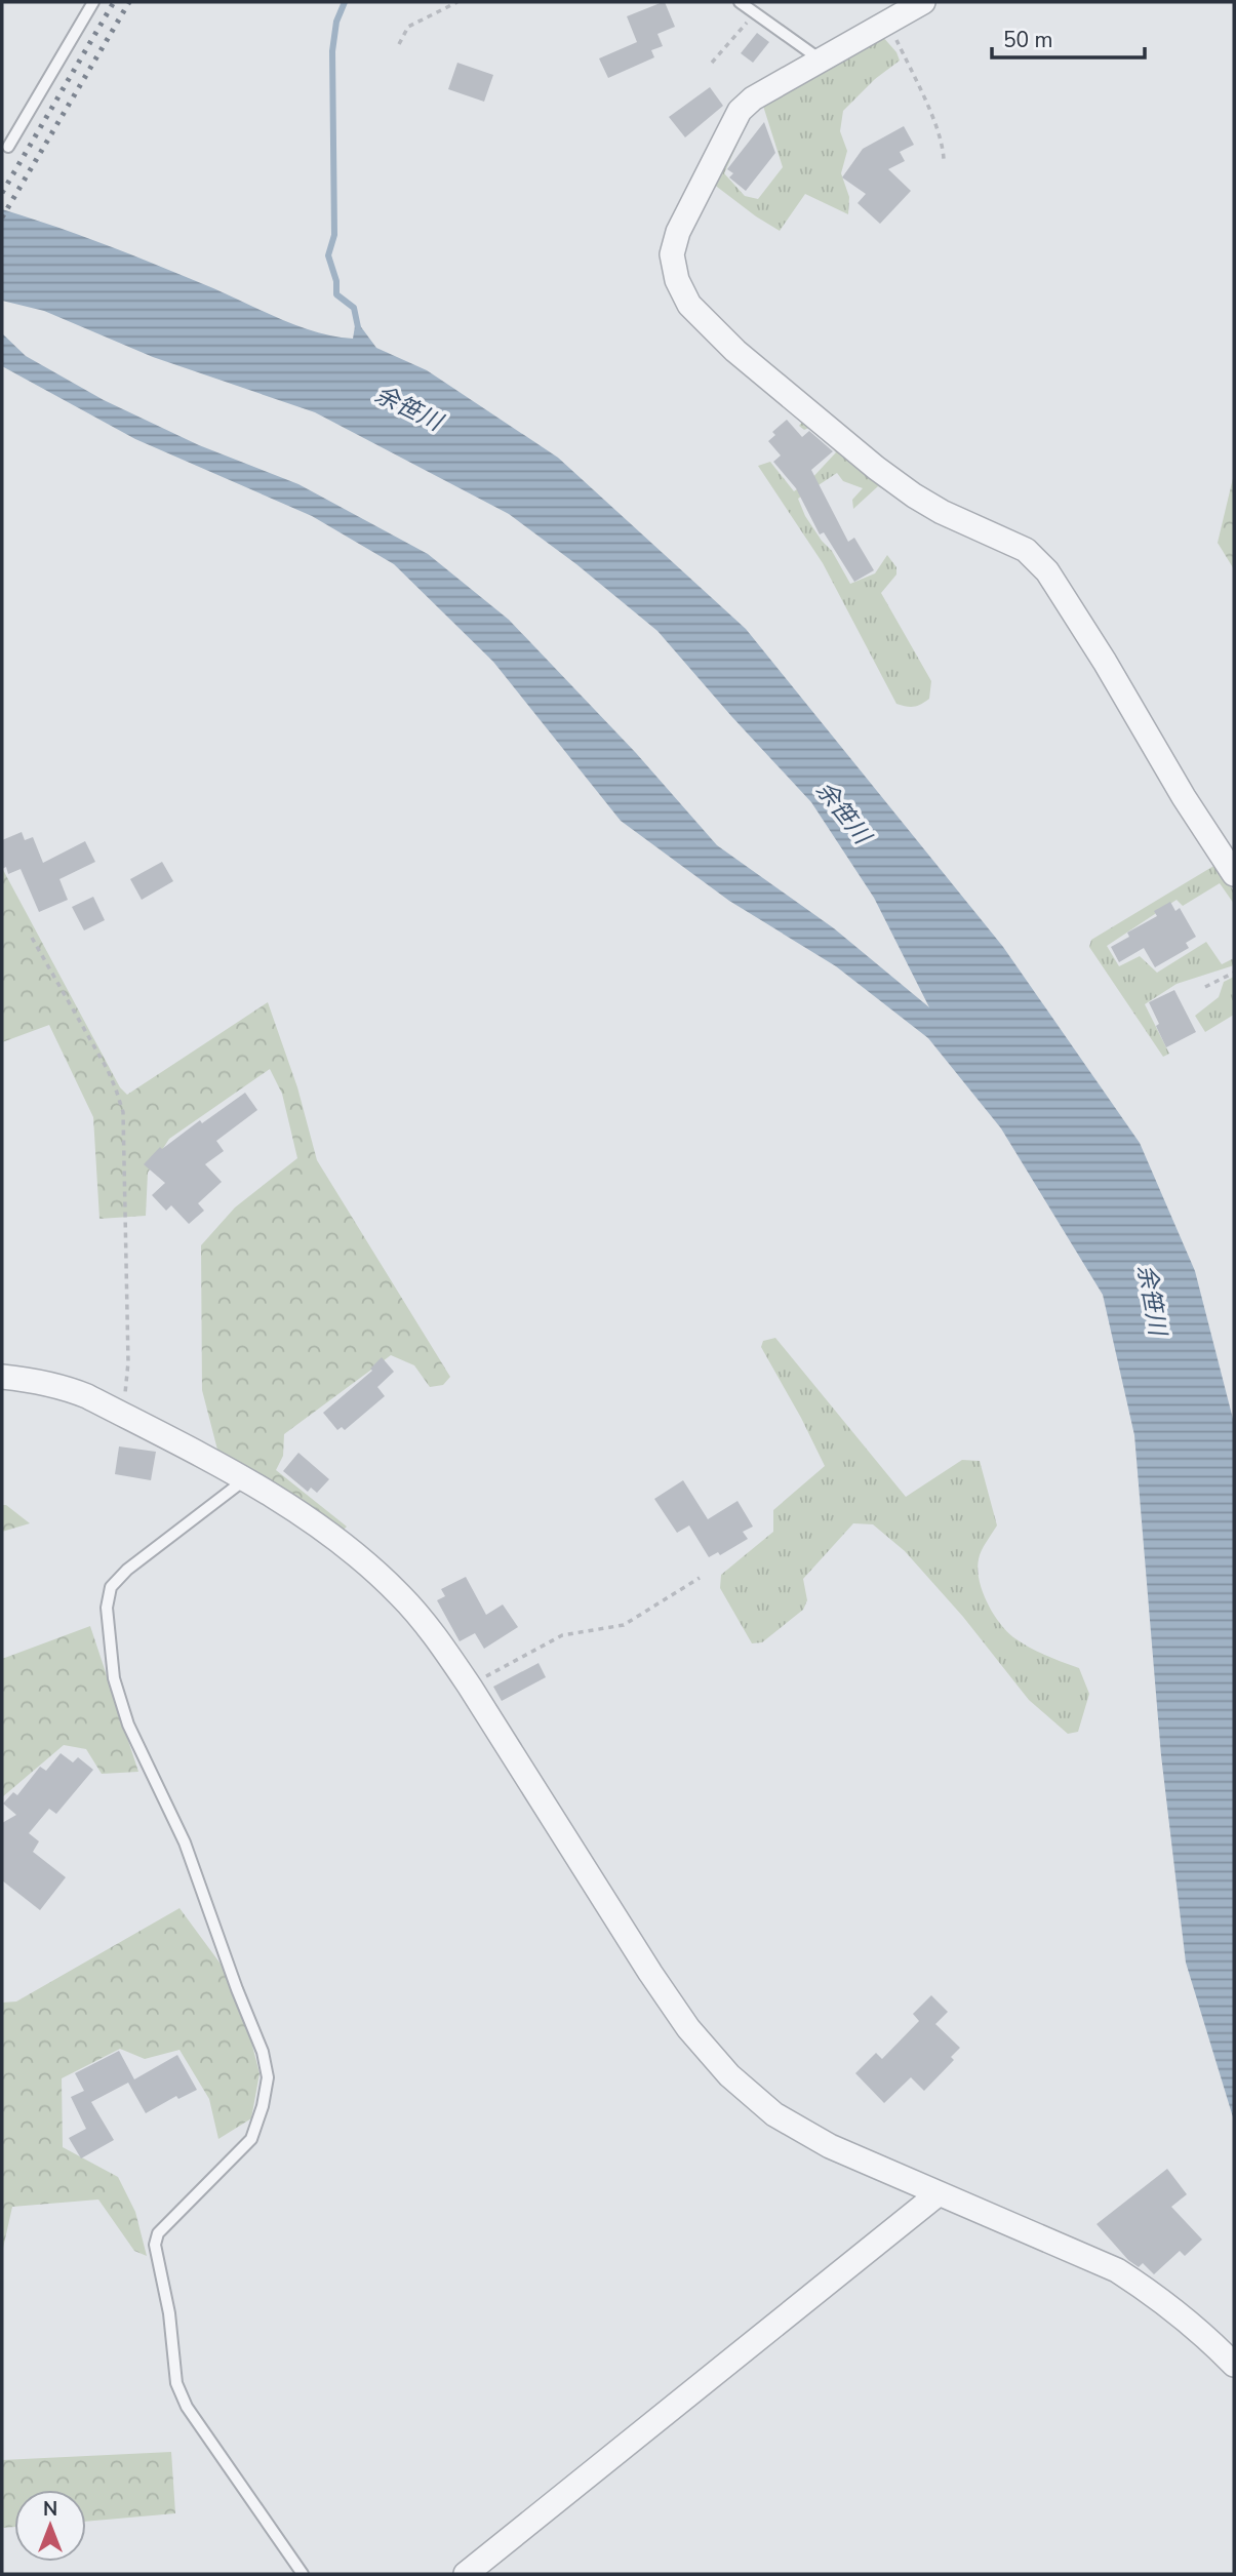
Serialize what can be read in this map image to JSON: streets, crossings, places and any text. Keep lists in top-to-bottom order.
{
  "water": ["余笹川"],
  "scale_bar": "50 m",
  "north": "top"
}
